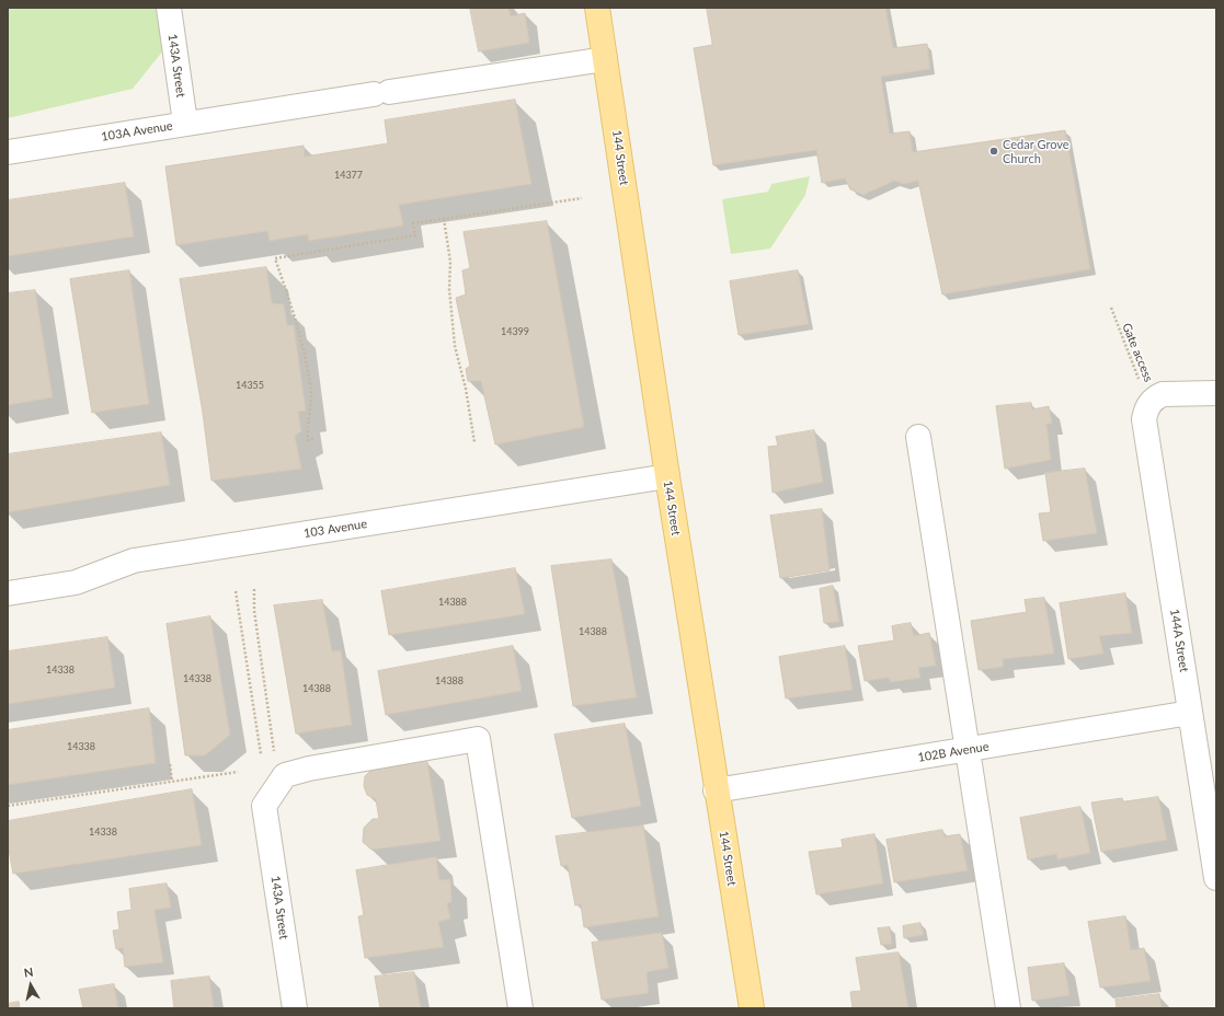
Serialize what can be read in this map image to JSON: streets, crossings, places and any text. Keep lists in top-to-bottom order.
{
  "streets": {
    "main road": ["144 Street"],
    "street": [
      "143A Street",
      "103A Avenue",
      "103 Avenue",
      "144A Street",
      "102B Avenue"
    ],
    "path": ["Gate access"]
  },
  "crossings": [
    ["143A Street", "103A Avenue"],
    ["103A Avenue", "144 Street"],
    ["144 Street", "103 Avenue"],
    ["144 Street", "102B Avenue"],
    ["Gate access", "144A Street"],
    ["144A Street", "102B Avenue"]
  ],
  "places": ["Cedar Grove Church"],
  "house_numbers": [
    "14377",
    "14399",
    "14355",
    "14388",
    "14388",
    "14338",
    "14338",
    "14388",
    "14388",
    "14338",
    "14338"
  ],
  "north": "top"
}
